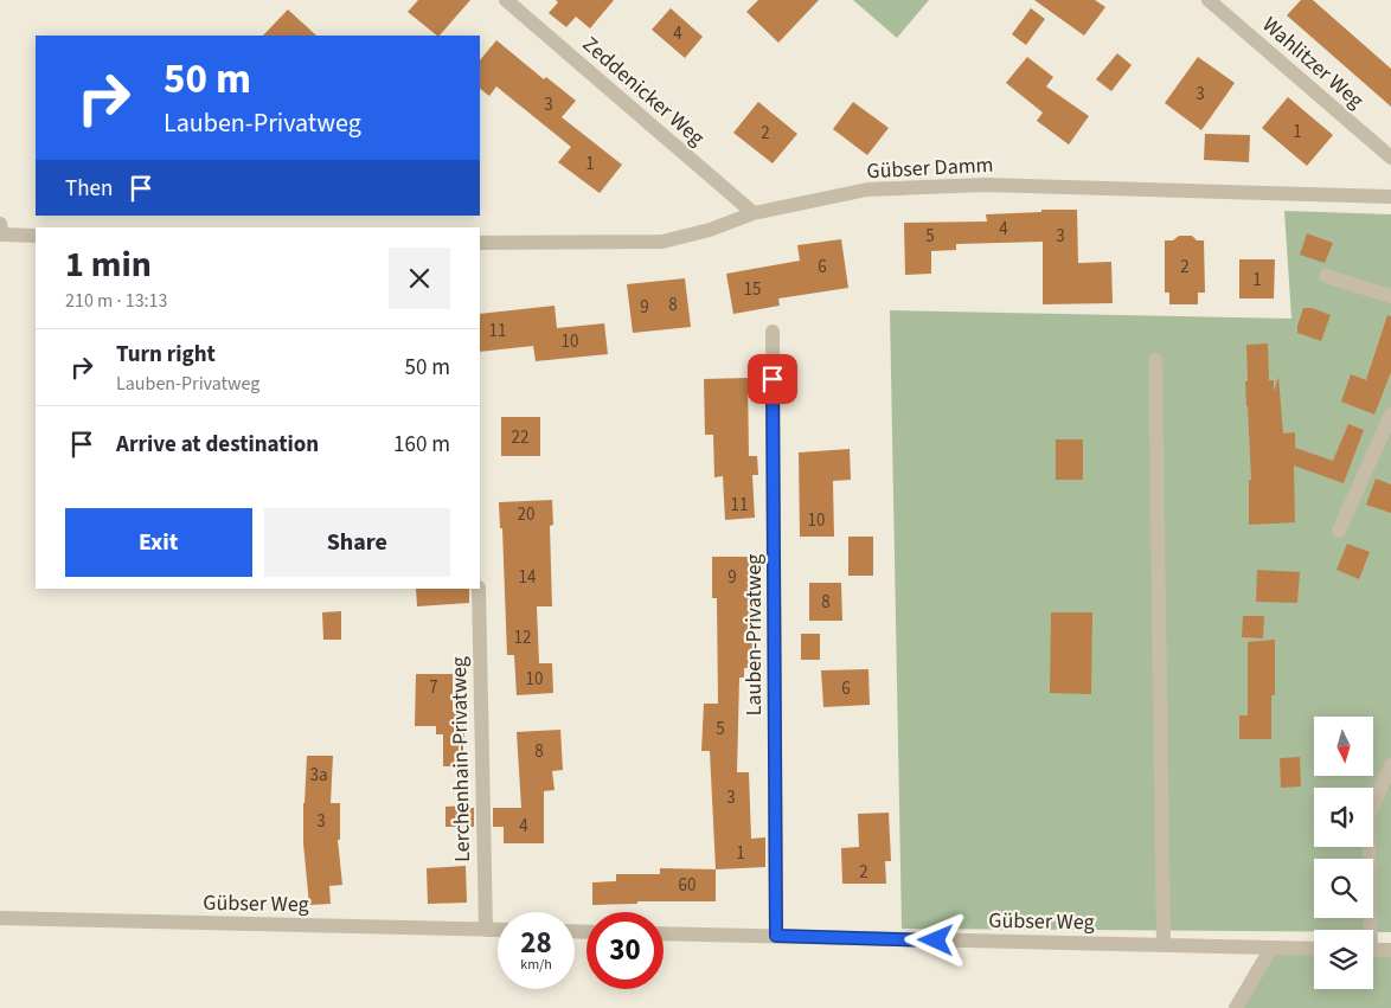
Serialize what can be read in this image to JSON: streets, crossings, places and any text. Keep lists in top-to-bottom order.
{
  "streets": {
    "street": [
      "Wahlitzer Weg",
      "Zeddenicker Weg",
      "Gübser Damm",
      "Lauben-Privatweg",
      "Lerchenhain-Privatweg",
      "Gübser Weg"
    ]
  },
  "crossings": [
    ["Zeddenicker Weg", "Gübser Damm"],
    ["Lauben-Privatweg", "Gübser Weg"],
    ["Lerchenhain-Privatweg", "Gübser Weg"]
  ],
  "house_numbers": [
    "4",
    "3",
    "3",
    "1",
    "2",
    "1",
    "4",
    "5",
    "3",
    "6",
    "2",
    "1",
    "15",
    "8",
    "9",
    "11",
    "10",
    "22",
    "11",
    "20",
    "10",
    "14",
    "9",
    "8",
    "12",
    "10",
    "7",
    "6",
    "5",
    "8",
    "3a",
    "3",
    "3",
    "4",
    "1",
    "2",
    "60"
  ],
  "north": "bottom",
  "page": {
    "turn": ["50 m", "Lauben-Privatweg"],
    "then": "Then",
    "heading": ["1 min", "210 m · 13:13"],
    "list": [
      {
        "name": "Turn right",
        "note": "Lauben-Privatweg",
        "value": "50 m"
      },
      {
        "name": "Arrive at destination",
        "value": "160 m"
      }
    ],
    "buttons": ["Exit", "Share"],
    "speed": "28 km/h",
    "limit": "30"
  }
}
